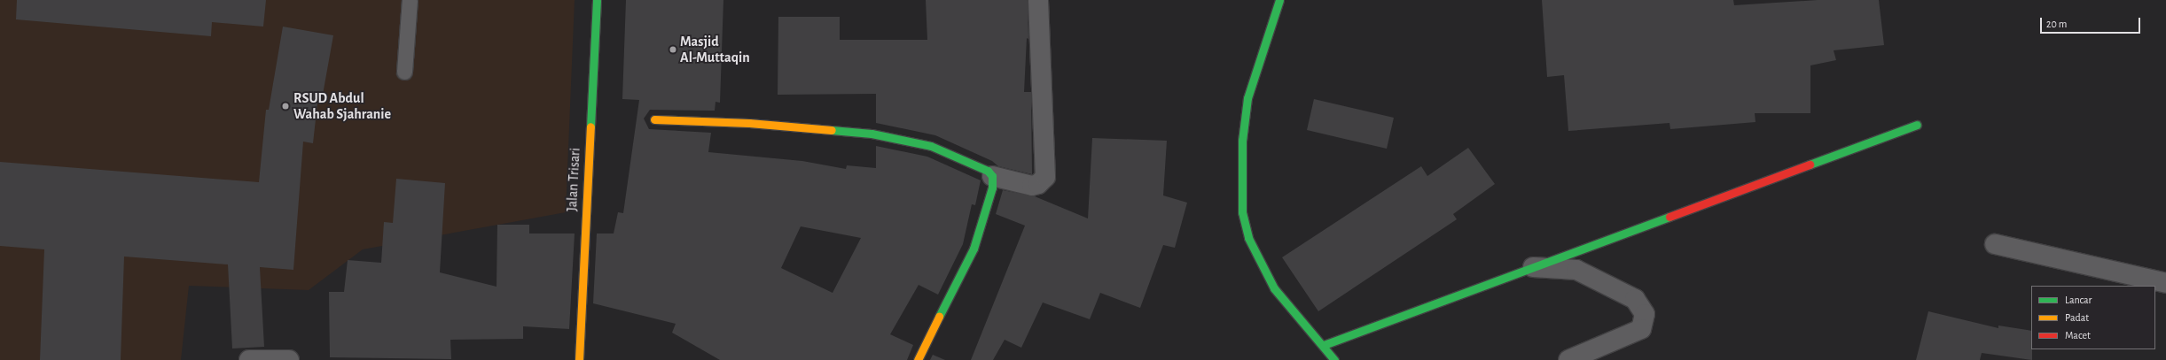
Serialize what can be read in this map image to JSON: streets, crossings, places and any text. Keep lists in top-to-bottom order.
{
  "streets": {
    "street": ["Jalan Trisari"]
  },
  "places": ["Masjid Al-Muttaqin", "RSUD Abdul Wahab Sjahranie"],
  "legend": ["Lancar", "Padat", "Macet"],
  "scale_bar": "20 m"
}
